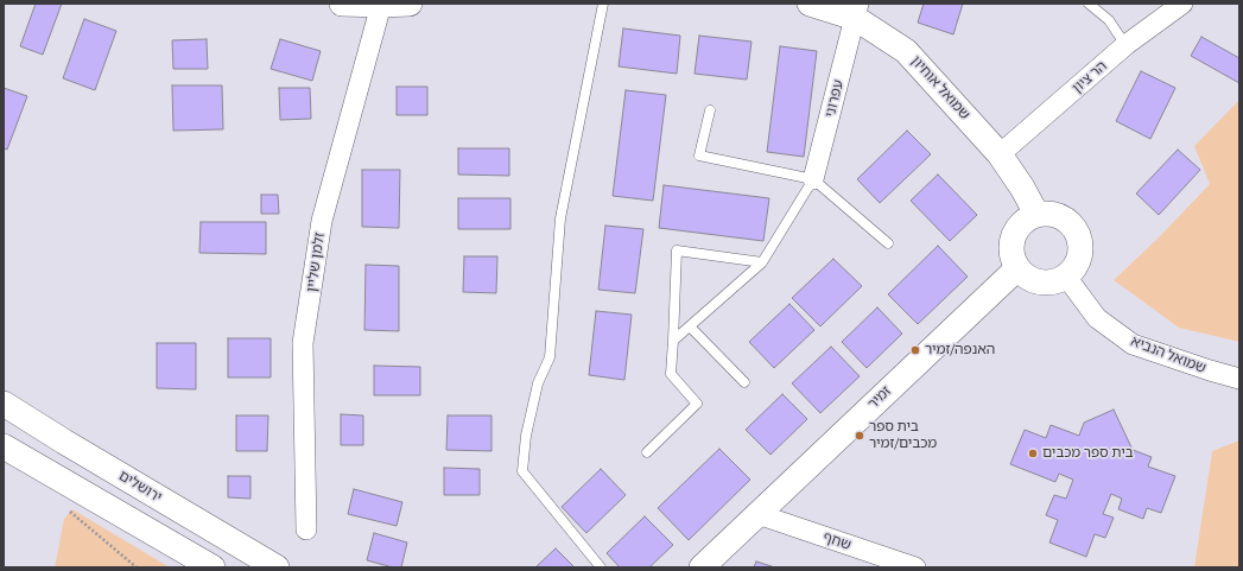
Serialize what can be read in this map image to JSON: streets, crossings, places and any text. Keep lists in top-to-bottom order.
{
  "streets": {
    "street": [
      "הר ציון",
      "שמואל אוחיון",
      "עפרוני",
      "זלמן שליין",
      "שמואל הנביא",
      "זמיר",
      "ירושלים",
      "שחף"
    ]
  },
  "crossings": [
    ["הר ציון", "שמואל אוחיון"],
    ["שמואל אוחיון", "עפרוני"],
    ["שמואל אוחיון", "שמואל הנביא"],
    ["שמואל אוחיון", "זמיר"],
    ["שמואל הנביא", "זמיר"],
    ["זמיר", "שחף"]
  ],
  "places": ["האנפה/זמיר", "בית ספר מכבים/זמיר", "בית ספר מכבים"]
}
